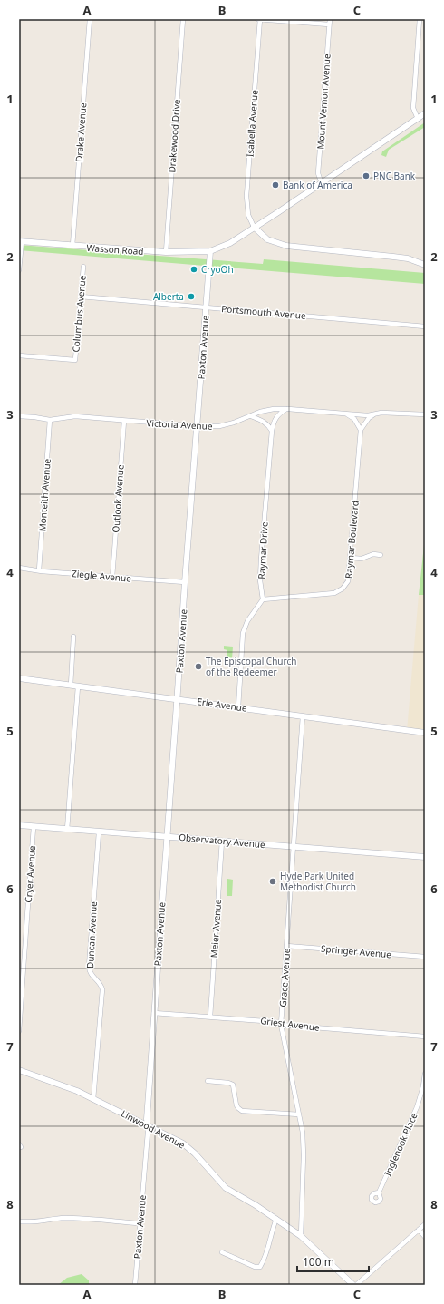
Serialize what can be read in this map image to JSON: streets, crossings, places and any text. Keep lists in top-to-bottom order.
{
  "streets": {
    "street": [
      "Mount Vernon Avenue",
      "Isabella Avenue",
      "Drake Avenue",
      "Drakewood Drive",
      "Wasson Road",
      "Portsmouth Avenue",
      "Columbus Avenue",
      "Paxton Avenue",
      "Victoria Avenue",
      "Monteith Avenue",
      "Outlook Avenue",
      "Raymar Boulevard",
      "Raymar Drive",
      "Ziegle Avenue",
      "Erie Avenue",
      "Observatory Avenue",
      "Cryer Avenue",
      "Meier Avenue",
      "Duncan Avenue",
      "Springer Avenue",
      "Grace Avenue",
      "Griest Avenue",
      "Linwood Avenue",
      "Inglenook Place"
    ]
  },
  "crossings": [
    ["Drake Avenue", "Wasson Road"],
    ["Drakewood Drive", "Wasson Road"],
    ["Wasson Road", "Paxton Avenue"],
    ["Portsmouth Avenue", "Columbus Avenue"],
    ["Portsmouth Avenue", "Paxton Avenue"],
    ["Paxton Avenue", "Victoria Avenue"],
    ["Paxton Avenue", "Ziegle Avenue"],
    ["Paxton Avenue", "Erie Avenue"],
    ["Paxton Avenue", "Observatory Avenue"],
    ["Paxton Avenue", "Griest Avenue"],
    ["Paxton Avenue", "Linwood Avenue"],
    ["Victoria Avenue", "Monteith Avenue"],
    ["Victoria Avenue", "Outlook Avenue"],
    ["Victoria Avenue", "Raymar Drive"],
    ["Monteith Avenue", "Ziegle Avenue"],
    ["Outlook Avenue", "Ziegle Avenue"],
    ["Raymar Boulevard", "Raymar Drive"],
    ["Erie Avenue", "Grace Avenue"],
    ["Observatory Avenue", "Cryer Avenue"],
    ["Observatory Avenue", "Meier Avenue"],
    ["Observatory Avenue", "Duncan Avenue"],
    ["Observatory Avenue", "Grace Avenue"],
    ["Meier Avenue", "Griest Avenue"],
    ["Duncan Avenue", "Linwood Avenue"],
    ["Springer Avenue", "Grace Avenue"],
    ["Grace Avenue", "Griest Avenue"],
    ["Grace Avenue", "Linwood Avenue"]
  ],
  "places": [
    "PNC Bank",
    "Bank of America",
    "CryoOh",
    "Alberta",
    "The Episcopal Church of the Redeemer",
    "Hyde Park United Methodist Church"
  ],
  "scale_bar": "100 m",
  "grid": {
    "columns": ["A", "B", "C"],
    "rows": [
      "1",
      "2",
      "3",
      "4",
      "5",
      "6",
      "7",
      "8"
    ]
  }
}
